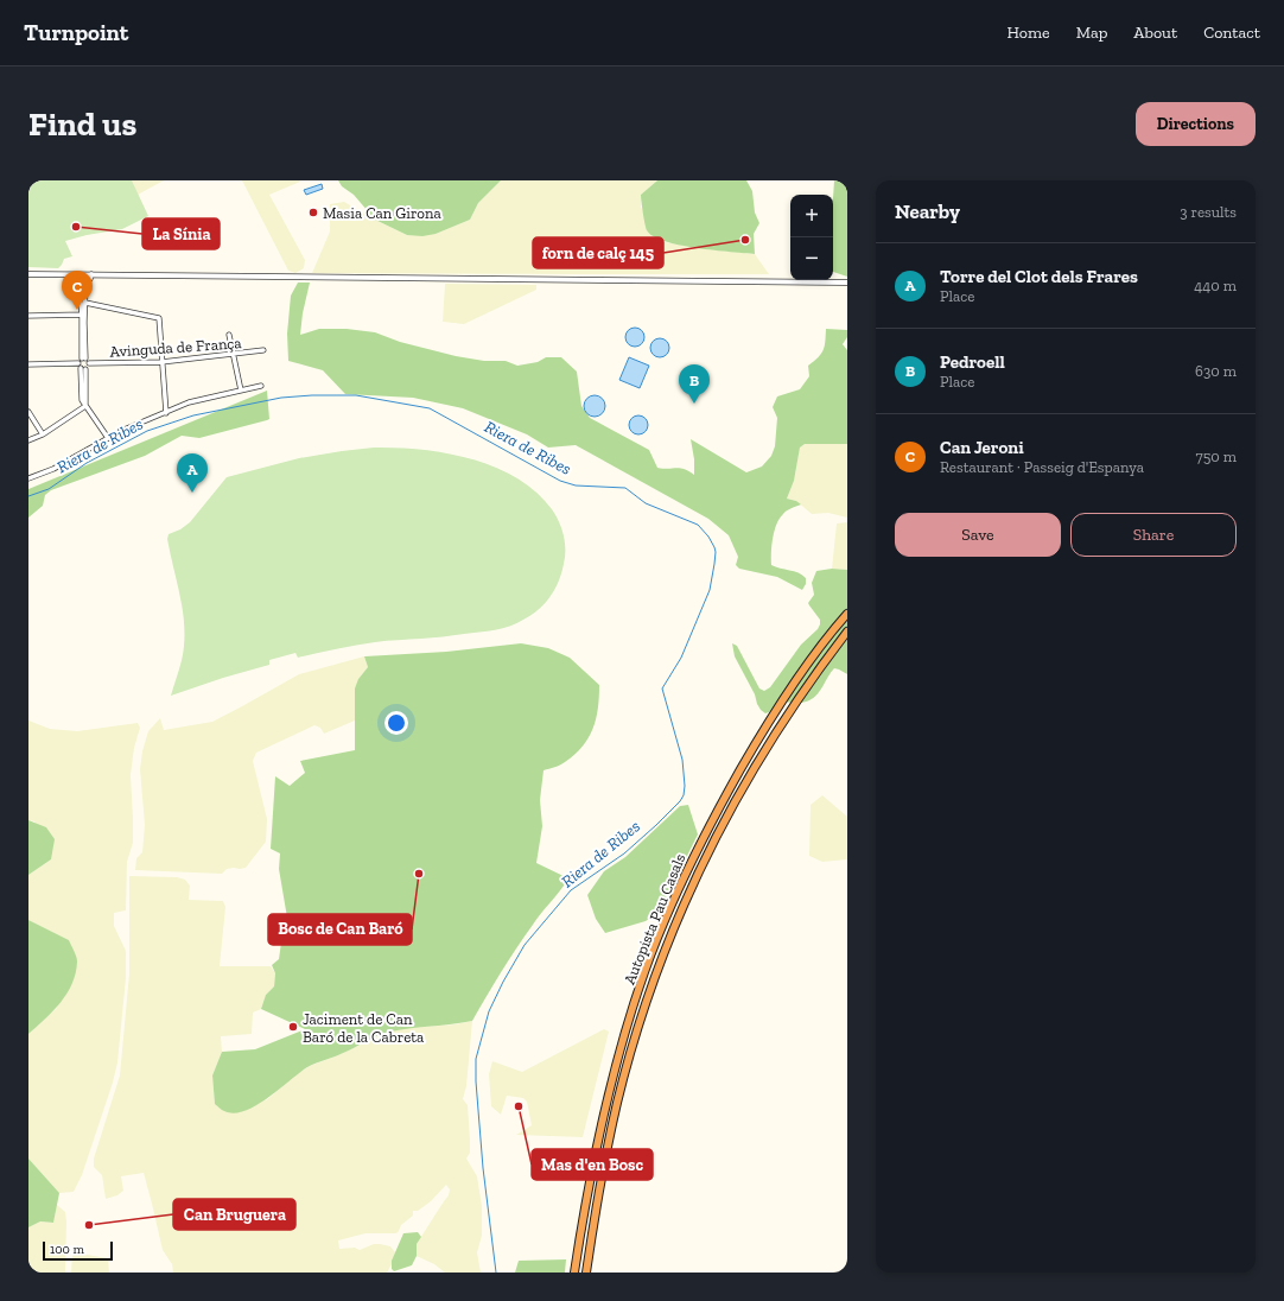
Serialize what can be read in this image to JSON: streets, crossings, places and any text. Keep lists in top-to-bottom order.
{
  "streets": {
    "highway": ["Autopista Pau Casals"],
    "street": ["Avinguda de França"]
  },
  "water": ["Riera de Ribes"],
  "places": [
    "Masia Can Girona",
    "La Sínia",
    "forn de calç 145",
    "Bosc de Can Baró",
    "Jaciment de Can Baró de la Cabreta",
    "Mas d'en Bosc",
    "Can Bruguera"
  ],
  "scale_bar": "100 m",
  "page": {
    "header": "Turnpoint",
    "nav": [
      "Home",
      "Map",
      "About",
      "Contact"
    ],
    "buttons": [
      "Directions",
      ["Save", "Share"]
    ],
    "title": "Find us",
    "heading": ["Nearby", "3 results"],
    "map_buttons": ["+", "−"],
    "list": [
      {
        "mark": "A",
        "name": "Torre del Clot dels Frares",
        "note": "Place",
        "value": "440 m"
      },
      {
        "mark": "B",
        "name": "Pedroell",
        "note": "Place",
        "value": "630 m"
      },
      {
        "mark": "C",
        "name": "Can Jeroni",
        "note": "Restaurant · Passeig d'Espanya",
        "value": "750 m"
      }
    ],
    "pins": ["C", "B", "A"],
    "scale": "100 m"
  }
}
